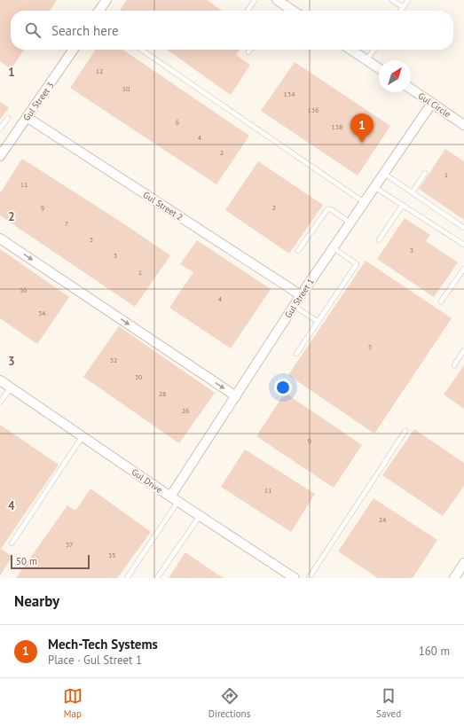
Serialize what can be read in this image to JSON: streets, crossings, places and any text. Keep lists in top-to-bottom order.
{
  "streets": {
    "street": [
      "Gul Street 3",
      "Gul Circle",
      "Gul Street 2",
      "Gul Street 1",
      "Gul Drive"
    ]
  },
  "crossings": [
    ["Gul Street 3", "Gul Street 2"],
    ["Gul Circle", "Gul Street 1"],
    ["Gul Street 2", "Gul Street 1"],
    ["Gul Street 1", "Gul Drive"]
  ],
  "house_numbers": [
    "12",
    "10",
    "134",
    "136",
    "6",
    "138",
    "4",
    "2",
    "1",
    "11",
    "9",
    "2",
    "7",
    "5",
    "3",
    "3",
    "1",
    "36",
    "4",
    "34",
    "5",
    "32",
    "30",
    "28",
    "26",
    "9",
    "11",
    "24",
    "37",
    "35"
  ],
  "scale_bar": "50 m",
  "north": "top right",
  "page": {
    "search": "Search here",
    "pins": "1",
    "scale": "50 m",
    "heading": "Nearby",
    "list": [
      {
        "mark": "1",
        "name": "Mech-Tech Systems",
        "note": "Place · Gul Street 1",
        "value": "160 m"
      }
    ],
    "nav": ["Map", "Directions", "Saved"]
  },
  "grid": {
    "rows": [
      "1",
      "2",
      "3",
      "4"
    ]
  }
}
